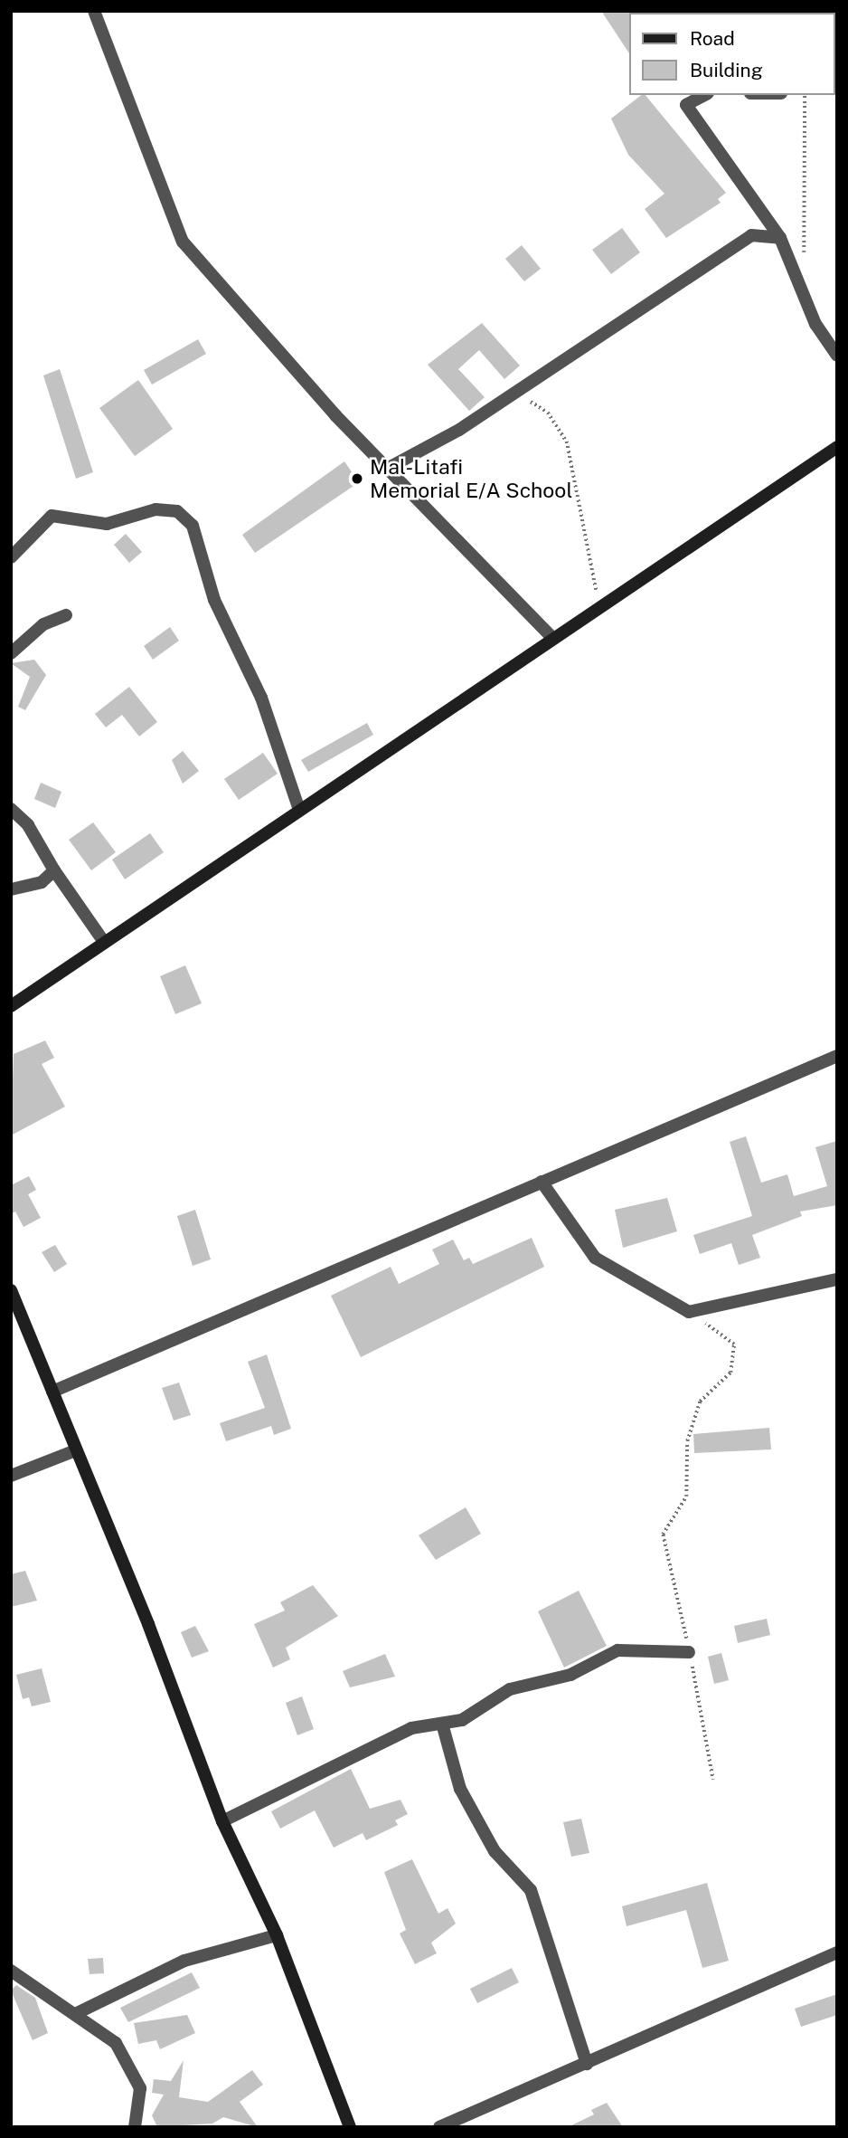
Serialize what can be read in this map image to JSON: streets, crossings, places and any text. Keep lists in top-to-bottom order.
{
  "places": ["Mal-Litafi Memorial E/A School"],
  "legend": ["Road", "Building"]
}
